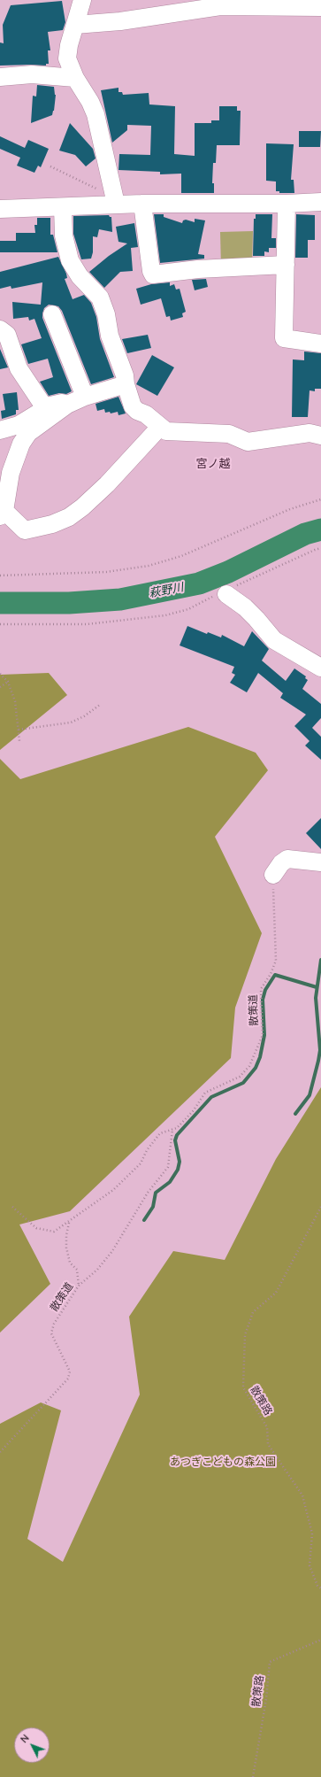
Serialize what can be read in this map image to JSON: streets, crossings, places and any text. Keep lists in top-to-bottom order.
{
  "streets": {
    "path": ["散策道", "散策路"]
  },
  "districts": ["宮ノ越"],
  "water": ["萩野川"],
  "parks": ["あつぎこどもの森公園"],
  "north": "top left"
}
